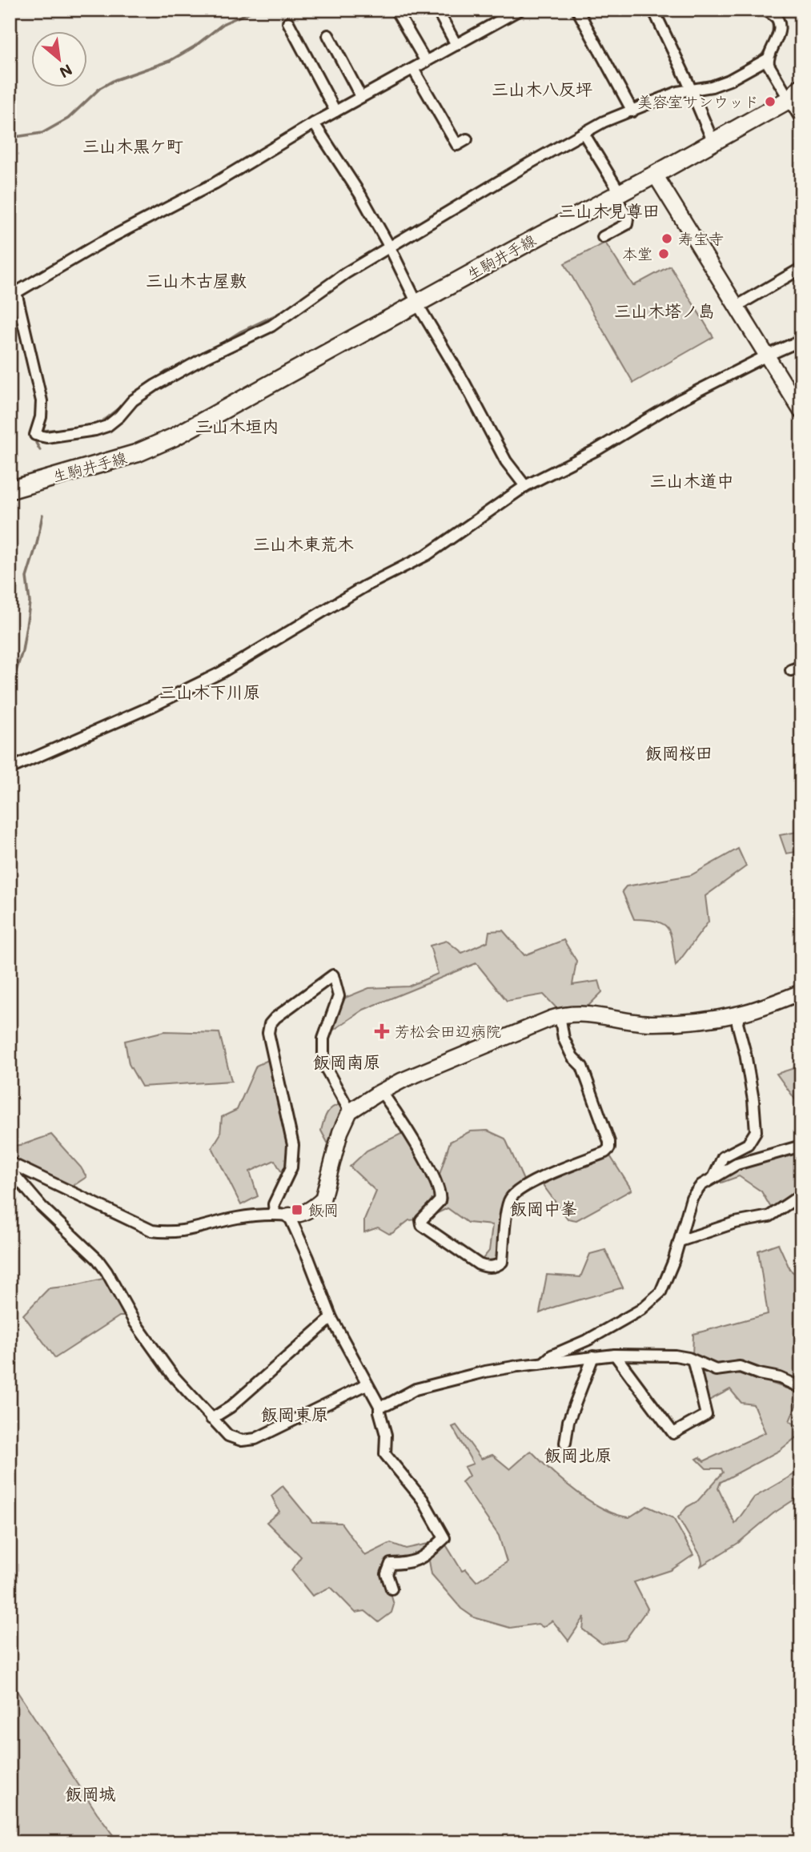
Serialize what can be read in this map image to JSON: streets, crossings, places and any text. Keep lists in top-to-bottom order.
{
  "streets": {
    "main road": ["生駒井手線"]
  },
  "districts": [
    "三山木八反坪",
    "三山木黒ケ町",
    "三山木見尊田",
    "三山木古屋敷",
    "三山木塔ノ島",
    "三山木垣内",
    "三山木道中",
    "三山木東荒木",
    "三山木下川原",
    "飯岡桜田",
    "飯岡南原",
    "飯岡中峯",
    "飯岡東原",
    "飯岡北原",
    "飯岡城"
  ],
  "places": {
    "other": ["美容室サンウッド", "寿宝寺", "本堂"],
    "health": ["芳松会田辺病院"],
    "transit": ["飯岡"]
  },
  "north": "bottom right"
}
